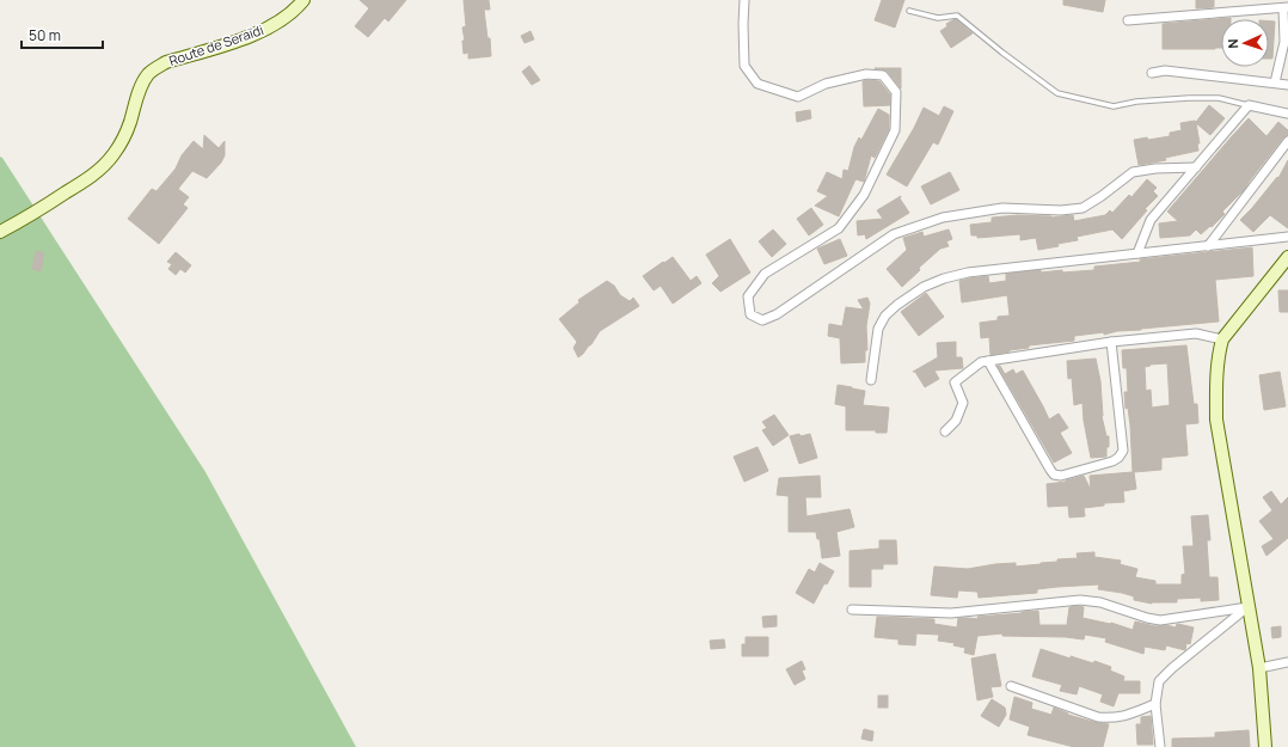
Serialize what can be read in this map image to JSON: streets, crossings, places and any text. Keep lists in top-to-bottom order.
{
  "streets": {
    "street": ["Route de Seraïdi"]
  },
  "scale_bar": "50 m",
  "north": "left"
}
